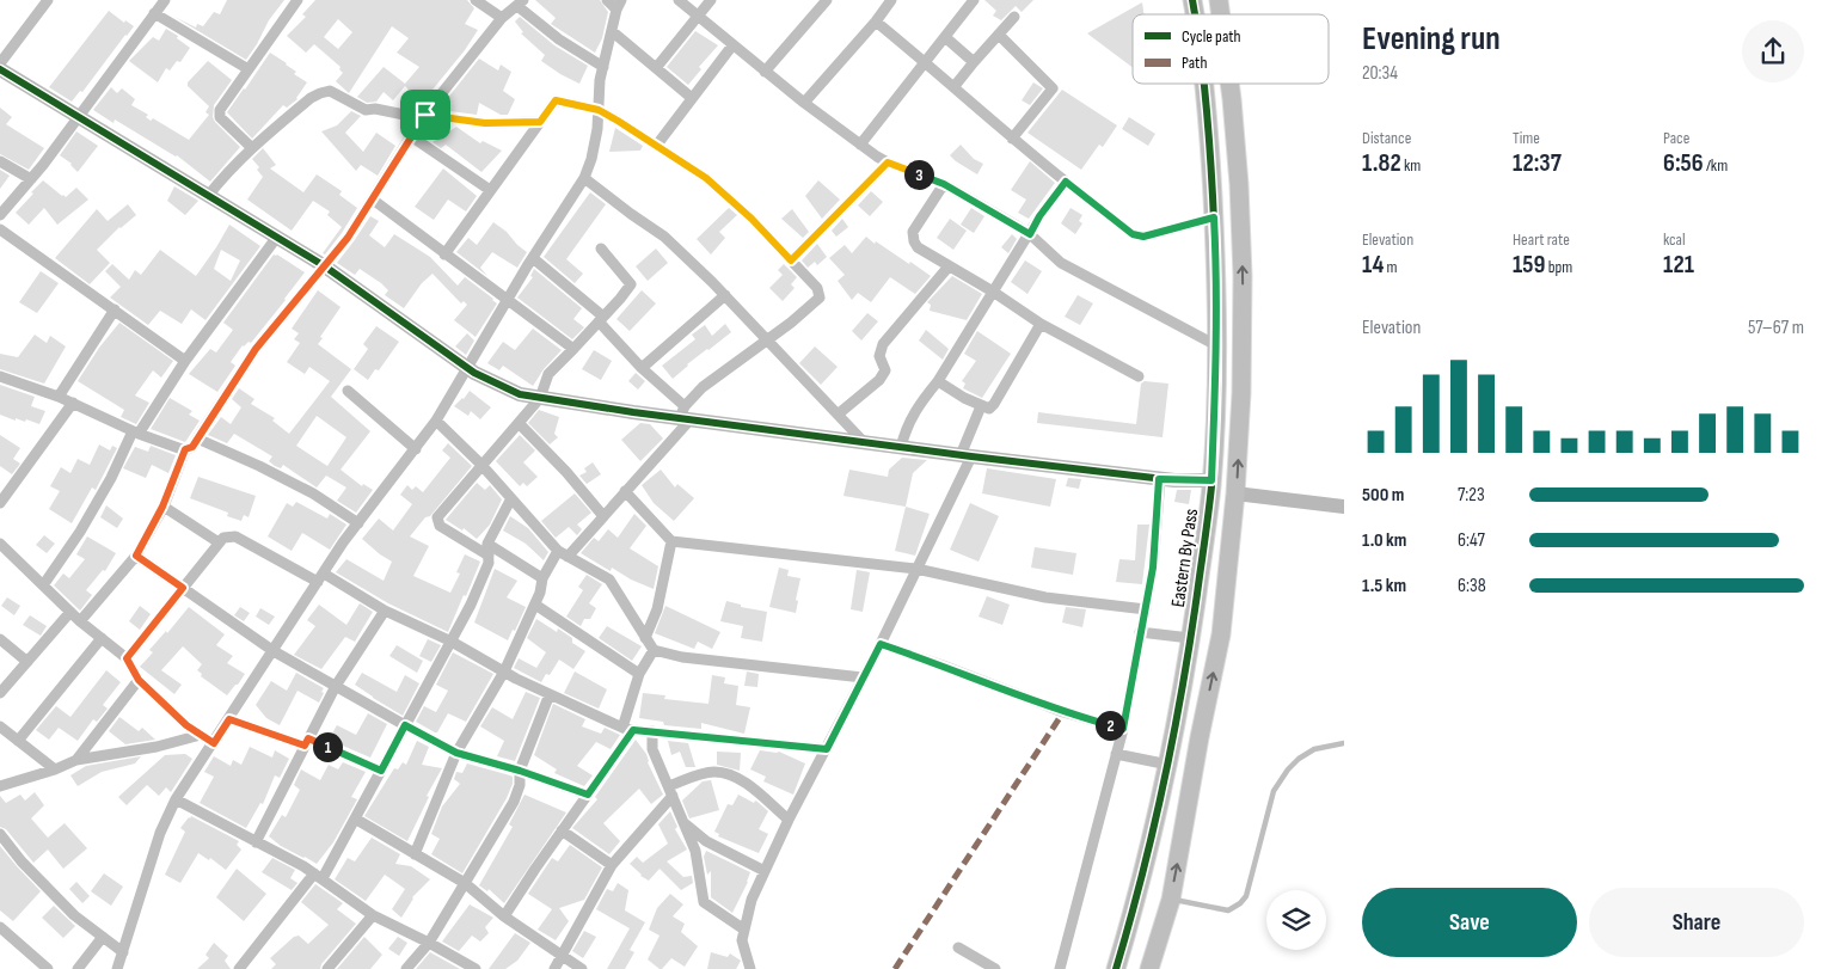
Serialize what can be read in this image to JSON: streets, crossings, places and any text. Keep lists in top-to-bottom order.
{
  "streets": {
    "main road": ["Eastern By Pass"]
  },
  "legend": ["Cycle path", "Path"],
  "page": {
    "heading": ["Evening run", "20:34"],
    "stats": [
      ["Distance", "1.82 km"],
      ["Time", "12:37"],
      ["Pace", "6:56 /km"],
      ["Elevation", "14 m"],
      ["Heart rate", "159 bpm"],
      ["kcal", "121"]
    ],
    "pins": ["3", "2", "1"],
    "chart": ["Elevation", "57–67 m"],
    "list": [
      {
        "name": "500 m",
        "note": "7:23"
      },
      {
        "name": "1.0 km",
        "note": "6:47"
      },
      {
        "name": "1.5 km",
        "note": "6:38"
      }
    ],
    "buttons": ["Save", "Share"]
  }
}
